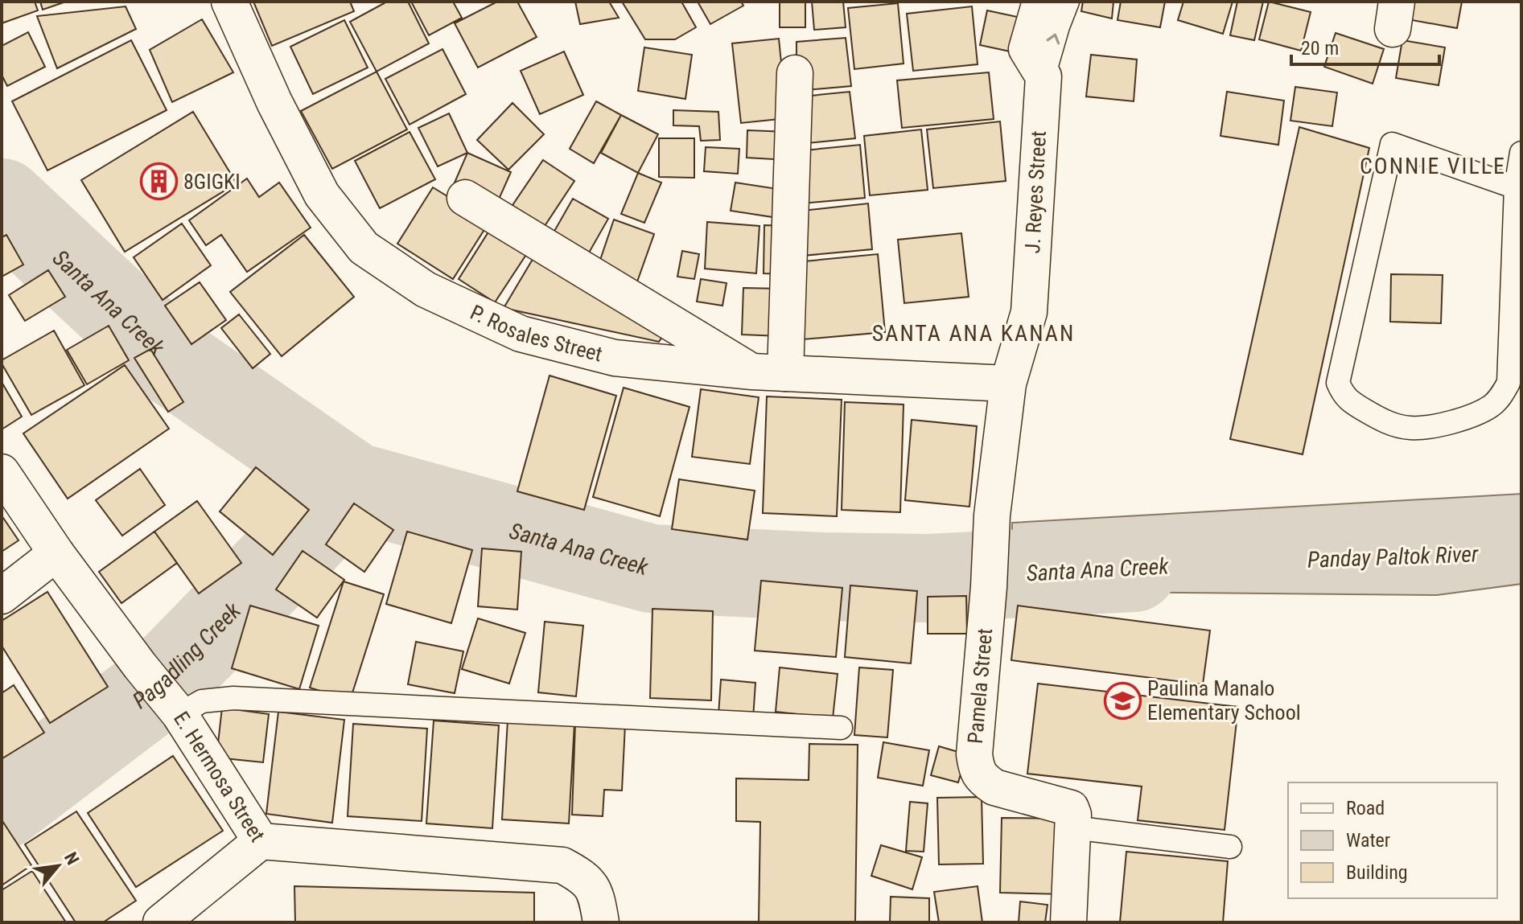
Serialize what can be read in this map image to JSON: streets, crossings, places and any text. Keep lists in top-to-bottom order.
{
  "streets": {
    "street": [
      "J. Reyes Street",
      "P. Rosales Street",
      "Pamela Street",
      "E. Hermosa Street"
    ]
  },
  "crossings": [
    ["J. Reyes Street", "P. Rosales Street"],
    ["J. Reyes Street", "Pamela Street"],
    ["P. Rosales Street", "Pamela Street"]
  ],
  "districts": ["CONNIE VILLE", "SANTA ANA KANAN"],
  "water": ["Santa Ana Creek", "Panday Paltok River", "Pagadling Creek"],
  "places": {
    "building": ["8GIGKI"],
    "school or university": ["Paulina Manalo Elementary School"]
  },
  "legend": ["Road", "Water", "Building"],
  "scale_bar": "20 m",
  "north": "top right"
}
